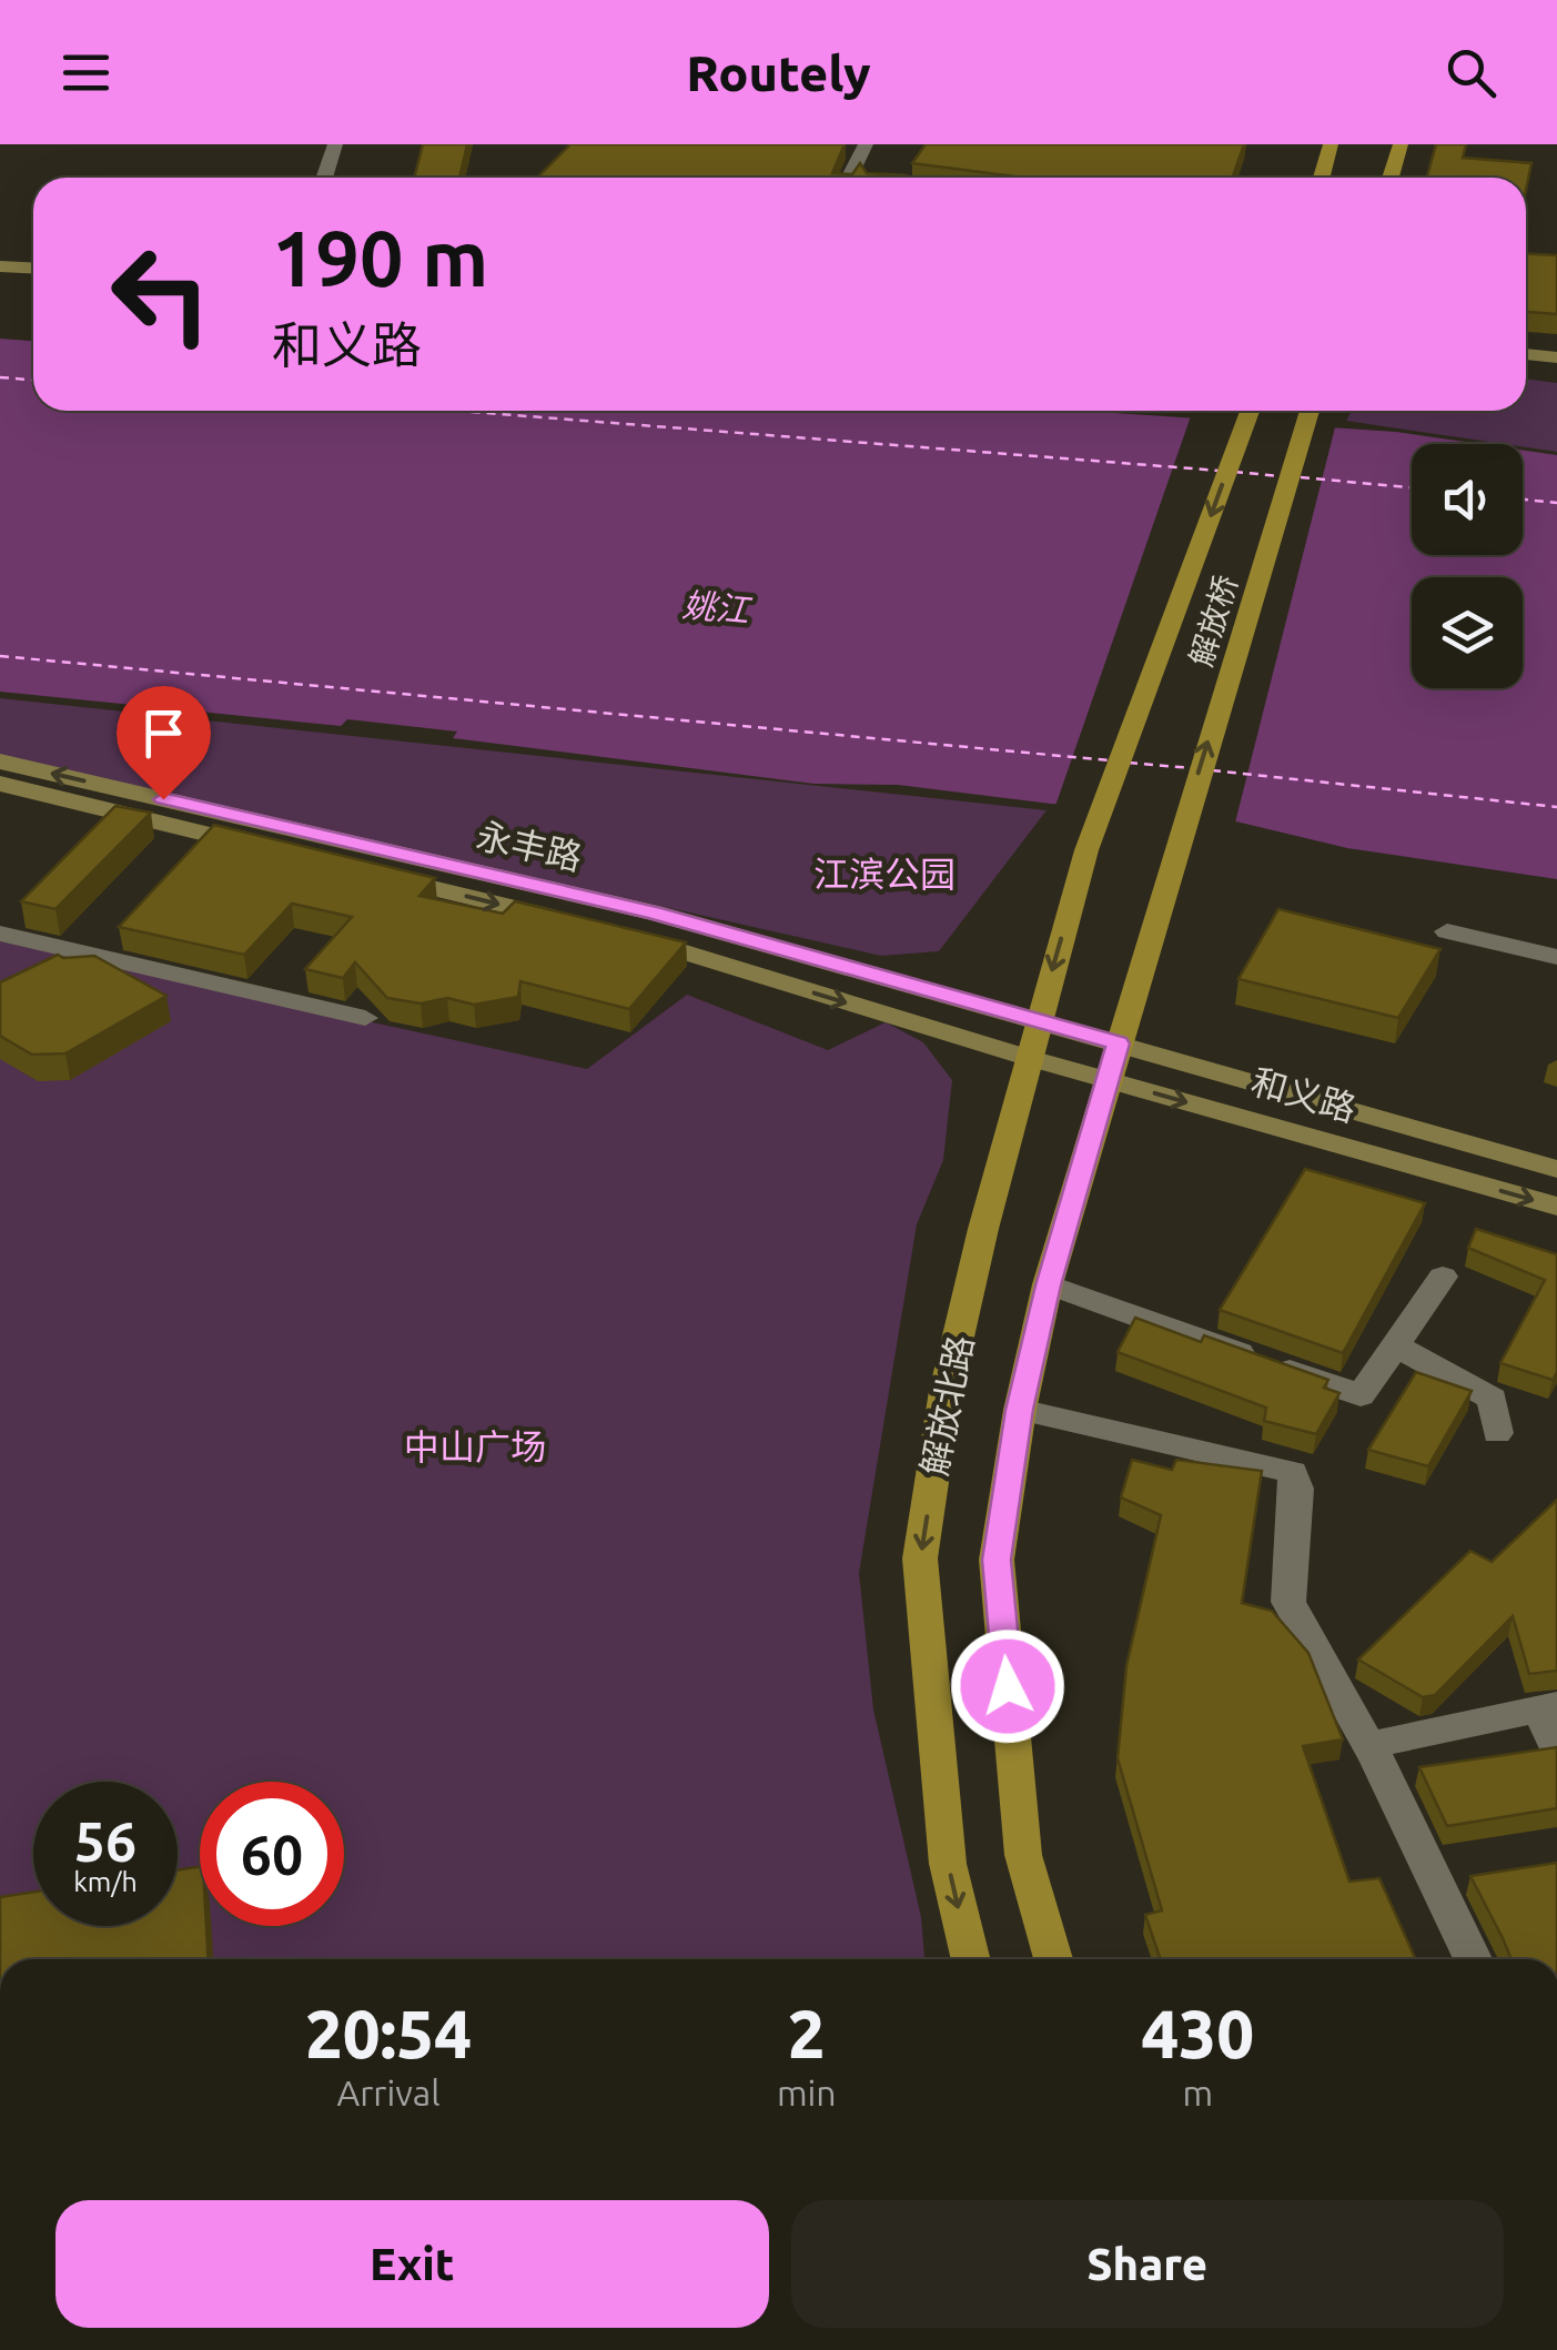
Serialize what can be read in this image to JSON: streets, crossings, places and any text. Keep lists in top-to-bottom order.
{
  "streets": {
    "main road": [
      "解放桥",
      "永丰路",
      "和义路",
      "解放北路"
    ]
  },
  "crossings": [
    ["解放桥", "解放北路"],
    ["永丰路", "和义路"],
    ["永丰路", "解放北路"],
    ["和义路", "解放北路"]
  ],
  "water": ["姚江"],
  "parks": ["江滨公园", "中山广场"],
  "page": {
    "header": "Routely",
    "turn": ["190 m", "和义路"],
    "speed": "56 km/h",
    "limit": "60",
    "eta": [
      "20:54",
      "Arrival",
      "2",
      "min",
      "430",
      "m"
    ],
    "buttons": ["Exit", "Share"]
  }
}
